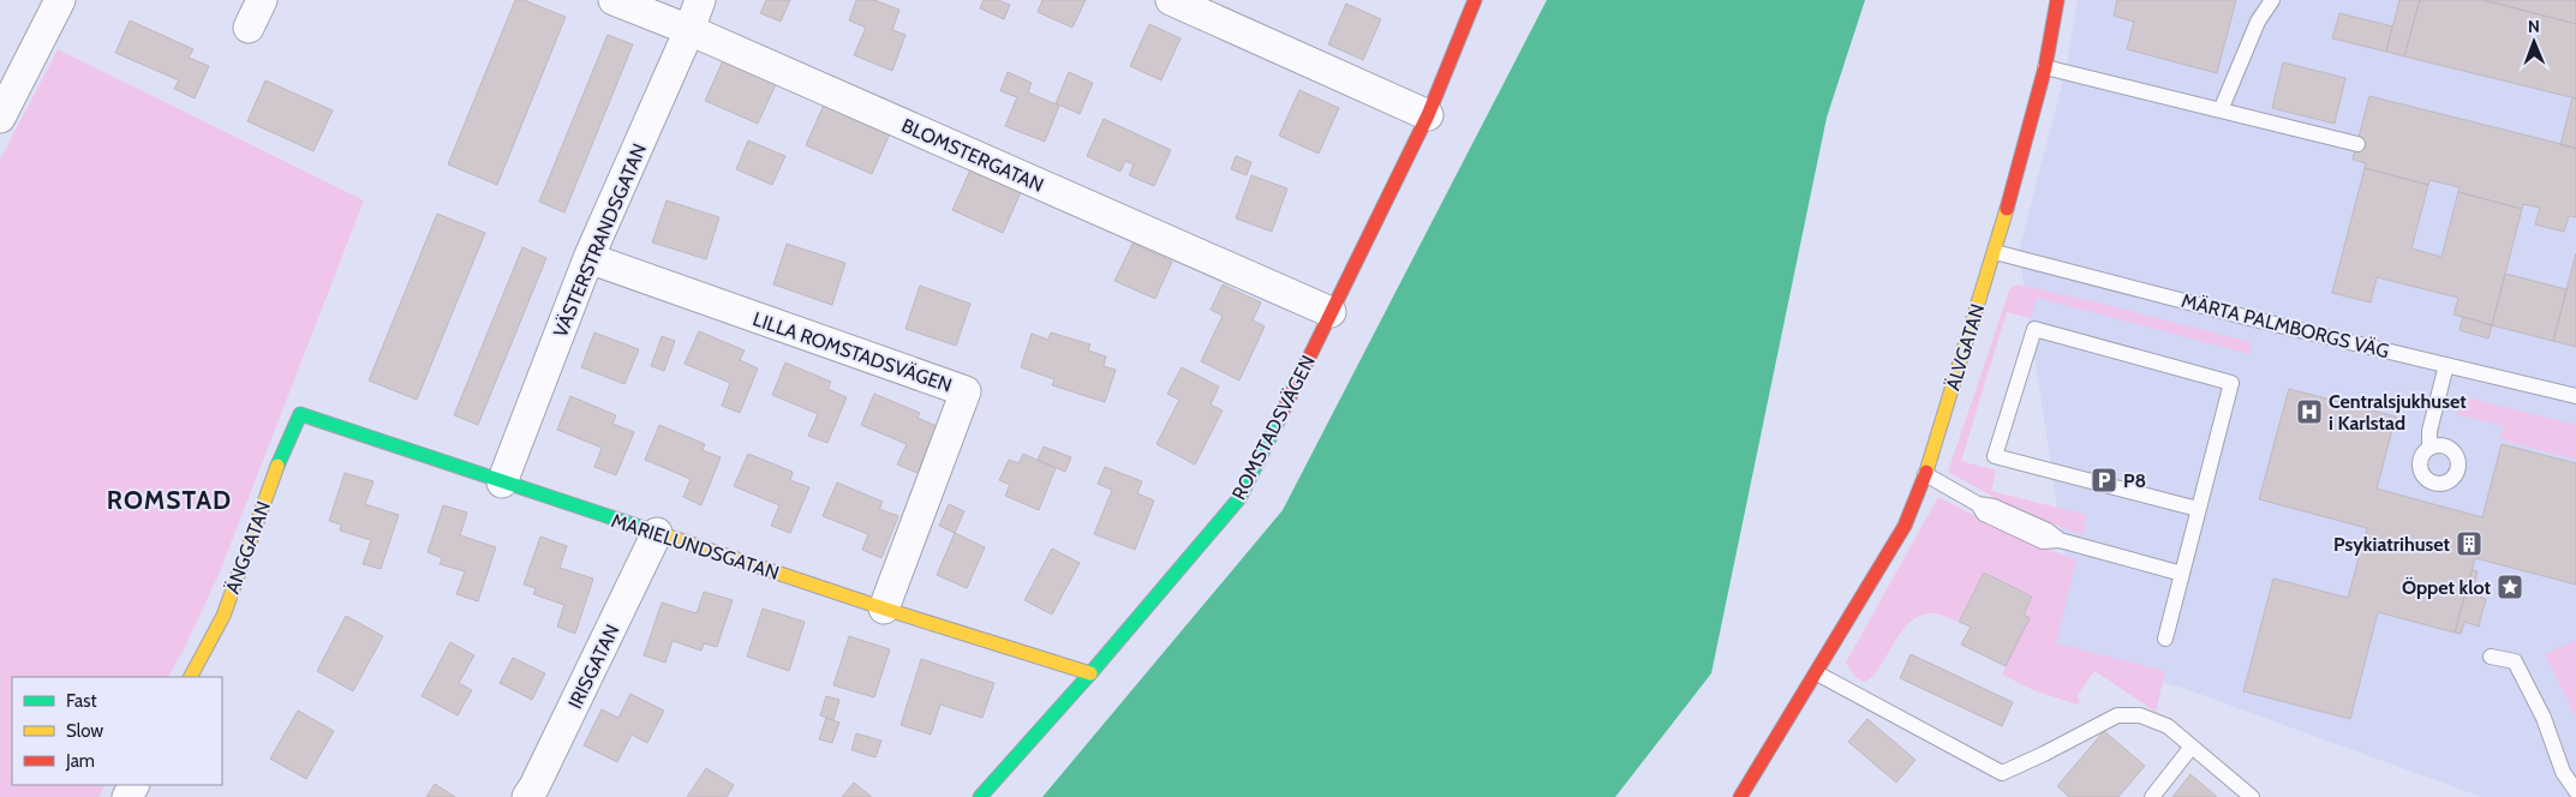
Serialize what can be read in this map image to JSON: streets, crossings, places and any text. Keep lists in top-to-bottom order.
{
  "streets": {
    "street": [
      "BLOMSTERGATAN",
      "VÄSTERSTRANDSGATAN",
      "ÄLVGATAN",
      "LILLA ROMSTADSVÄGEN",
      "ROMSTADSVÄGEN",
      "MARIELUNDSGATAN",
      "ÄNGGATAN",
      "IRISGATAN"
    ],
    "lane": ["MÄRTA PALMBORGS VÄG"]
  },
  "crossings": [
    ["BLOMSTERGATAN", "VÄSTERSTRANDSGATAN"],
    ["BLOMSTERGATAN", "ROMSTADSVÄGEN"],
    ["VÄSTERSTRANDSGATAN", "LILLA ROMSTADSVÄGEN"],
    ["VÄSTERSTRANDSGATAN", "MARIELUNDSGATAN"],
    ["MÄRTA PALMBORGS VÄG", "ÄLVGATAN"],
    ["LILLA ROMSTADSVÄGEN", "MARIELUNDSGATAN"],
    ["ROMSTADSVÄGEN", "MARIELUNDSGATAN"],
    ["MARIELUNDSGATAN", "ÄNGGATAN"],
    ["MARIELUNDSGATAN", "IRISGATAN"]
  ],
  "districts": ["ROMSTAD"],
  "places": {
    "hospital": ["Centralsjukhuset i Karlstad"],
    "parking": ["P8"],
    "building": ["Psykiatrihuset"],
    "place": ["Öppet klot"]
  },
  "legend": ["Fast", "Slow", "Jam"],
  "north": "top"
}
